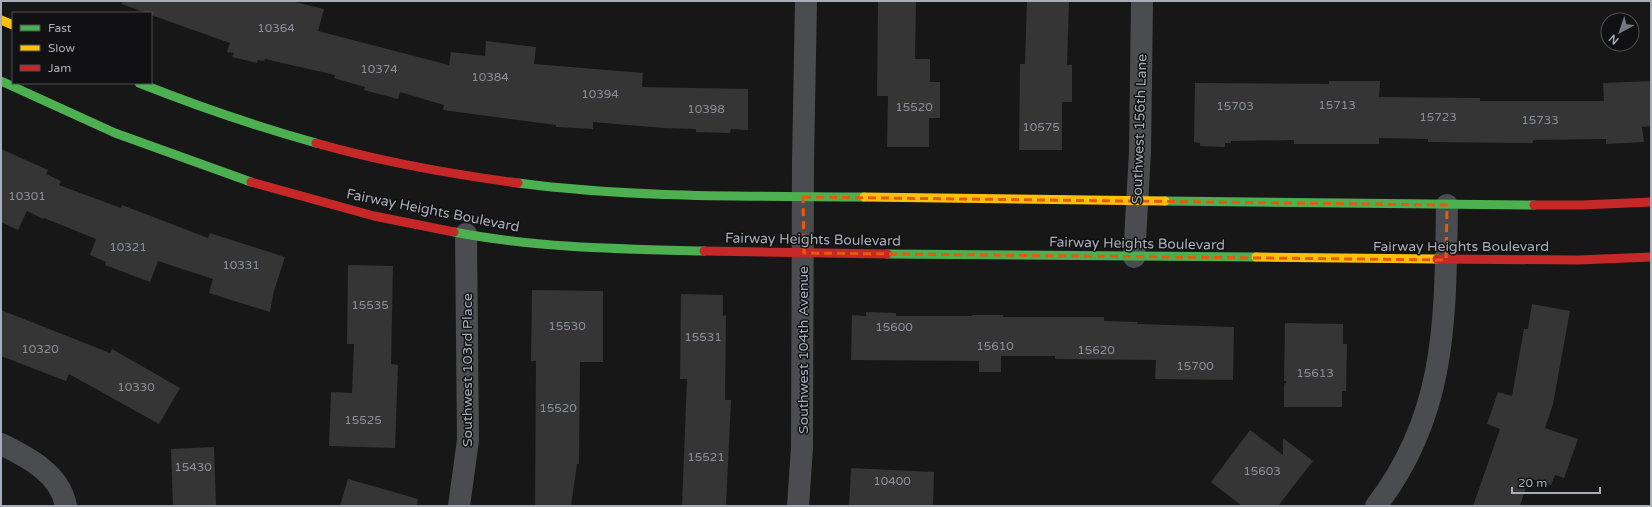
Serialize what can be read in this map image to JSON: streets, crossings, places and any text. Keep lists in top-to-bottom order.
{
  "streets": {
    "street": [
      "Southwest 156th Lane",
      "Fairway Heights Boulevard",
      "Southwest 104th Avenue",
      "Southwest 103rd Place"
    ]
  },
  "crossings": [
    ["Southwest 156th Lane", "Fairway Heights Boulevard"],
    ["Fairway Heights Boulevard", "Southwest 104th Avenue"],
    ["Fairway Heights Boulevard", "Southwest 103rd Place"]
  ],
  "house_numbers": [
    "10364",
    "10374",
    "10384",
    "10394",
    "15713",
    "15703",
    "15520",
    "10398",
    "15723",
    "15733",
    "10575",
    "10301",
    "10321",
    "10331",
    "15535",
    "15530",
    "15600",
    "15531",
    "15610",
    "10320",
    "15620",
    "15700",
    "15613",
    "10330",
    "15520",
    "15525",
    "15521",
    "15430",
    "15603",
    "10400"
  ],
  "legend": ["Fast", "Slow", "Jam"],
  "scale_bar": "20 m",
  "north": "bottom left"
}
